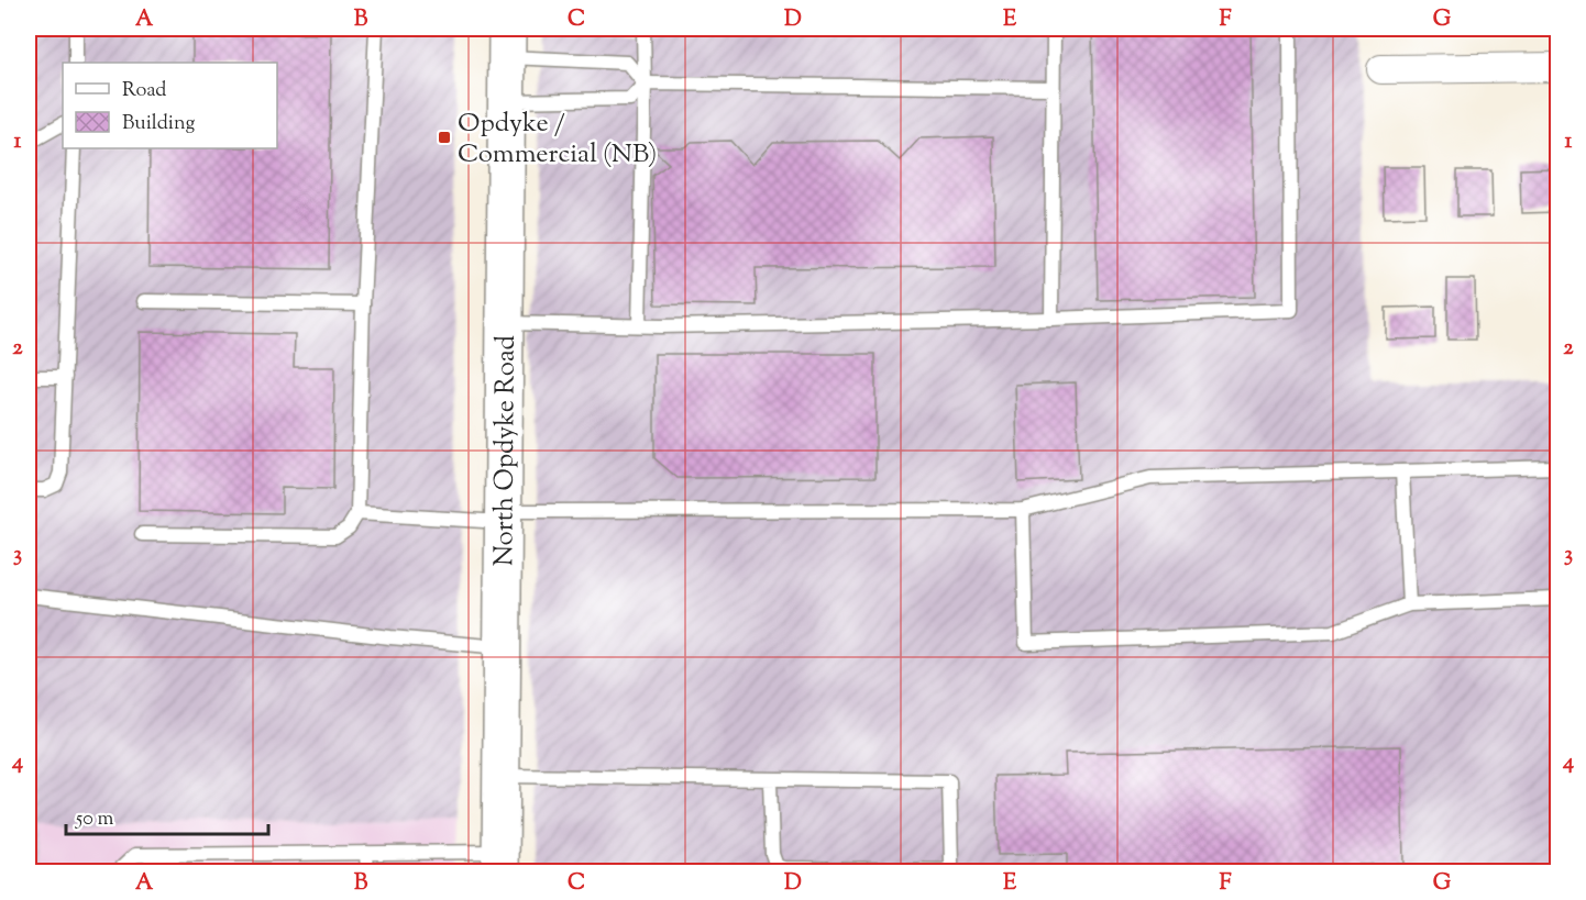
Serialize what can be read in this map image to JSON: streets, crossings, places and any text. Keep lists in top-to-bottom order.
{
  "streets": {
    "main road": ["North Opdyke Road"]
  },
  "places": {
    "transit": ["Opdyke / Commercial (NB)"]
  },
  "legend": ["Road", "Building"],
  "scale_bar": "50 m",
  "grid": {
    "columns": [
      "A",
      "B",
      "C",
      "D",
      "E",
      "F",
      "G"
    ],
    "rows": [
      "1",
      "2",
      "3",
      "4"
    ]
  }
}
